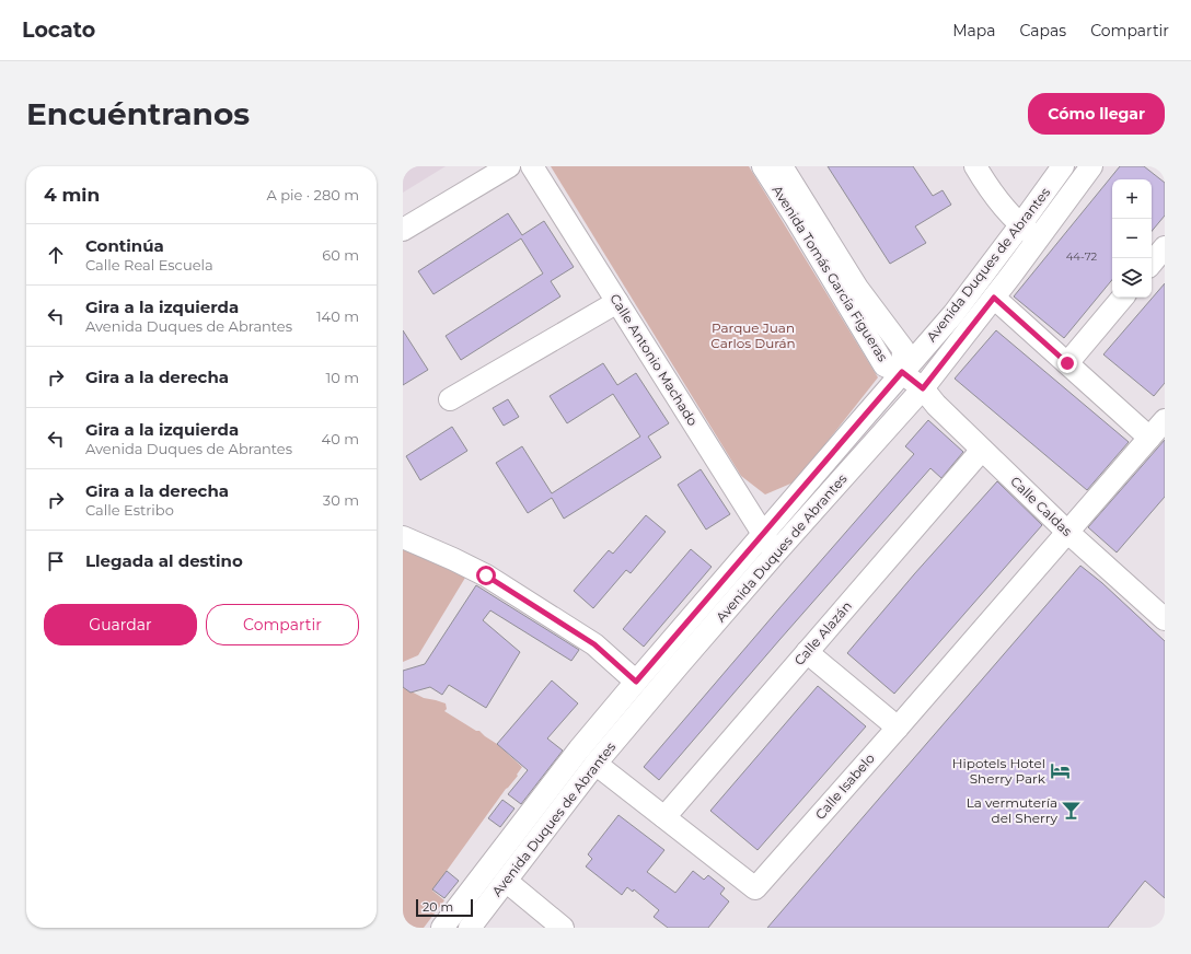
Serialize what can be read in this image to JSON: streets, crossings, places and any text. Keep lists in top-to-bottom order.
{
  "streets": {
    "street": [
      "Avenida Duques de Abrantes",
      "Avenida Tomás García Figueras",
      "Calle Antonio Machado",
      "Calle Caldas",
      "Calle Alazán",
      "Calle Isabelo"
    ]
  },
  "crossings": [
    ["Avenida Duques de Abrantes", "Avenida Tomás García Figueras"],
    ["Avenida Duques de Abrantes", "Calle Antonio Machado"],
    ["Avenida Duques de Abrantes", "Calle Caldas"],
    ["Avenida Duques de Abrantes", "Calle Isabelo"],
    ["Avenida Tomás García Figueras", "Calle Caldas"],
    ["Calle Caldas", "Calle Alazán"],
    ["Calle Caldas", "Calle Isabelo"],
    ["Calle Alazán", "Calle Isabelo"]
  ],
  "parks": ["Parque Juan Carlos Durán"],
  "places": {
    "hotel": ["Hipotels Hotel Sherry Park"],
    "bar": ["La vermutería del Sherry"]
  },
  "house_numbers": ["44-72"],
  "scale_bar": "20 m",
  "page": {
    "header": "Locato",
    "nav": ["Mapa", "Capas", "Compartir"],
    "buttons": [
      "Cómo llegar",
      ["Guardar", "Compartir"]
    ],
    "title": "Encuéntranos",
    "heading": ["4 min", "A pie · 280 m"],
    "map_buttons": ["+", "−"],
    "list": [
      ["Continúa", "Calle Real Escuela", "60 m"],
      ["Gira a la izquierda", "Avenida Duques de Abrantes", "140 m"],
      ["Gira a la derecha", "10 m"],
      ["Gira a la izquierda", "Avenida Duques de Abrantes", "40 m"],
      ["Gira a la derecha", "Calle Estribo", "30 m"],
      "Llegada al destino"
    ],
    "scale": "20 m"
  }
}
